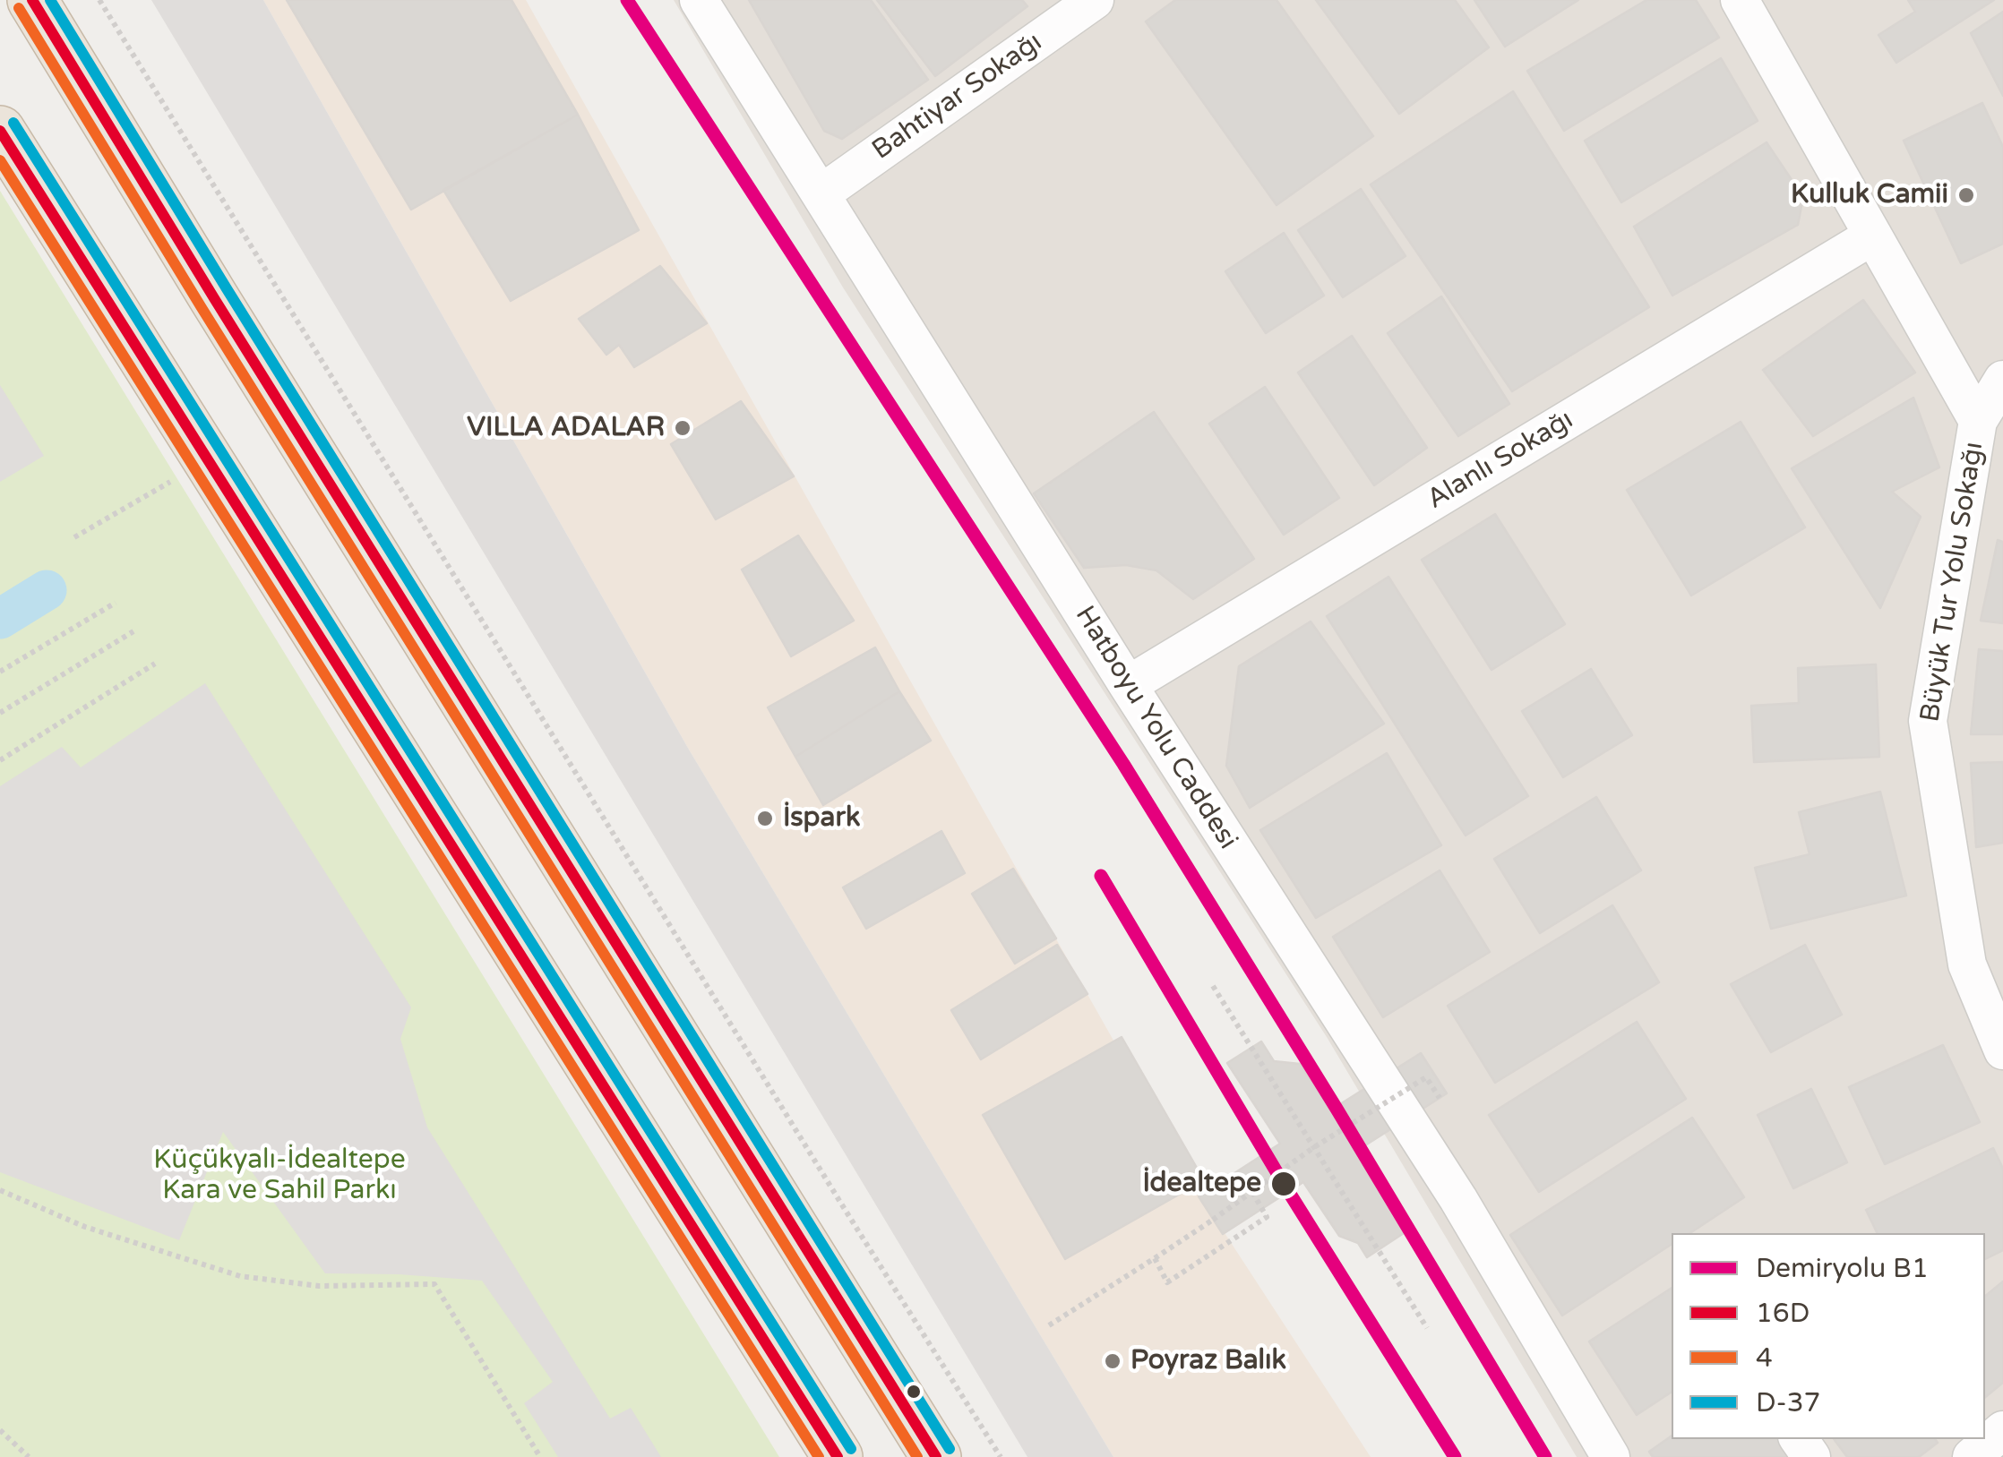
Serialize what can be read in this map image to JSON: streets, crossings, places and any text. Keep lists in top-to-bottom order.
{
  "streets": {
    "street": [
      "Bahtiyar Sokağı",
      "Alanlı Sokağı",
      "Büyük Tur Yolu Sokağı",
      "Hatboyu Yolu Caddesi"
    ]
  },
  "crossings": [
    ["Bahtiyar Sokağı", "Hatboyu Yolu Caddesi"],
    ["Alanlı Sokağı", "Hatboyu Yolu Caddesi"]
  ],
  "parks": ["Küçükyalı-İdealtepe Kara ve Sahil Parkı"],
  "places": [
    "Kulluk Camii",
    "VILLA ADALAR",
    "İspark",
    "İdealtepe",
    "Poyraz Balık"
  ],
  "lines": [
    "rail line B1",
    "transit line 16D",
    "transit line D-37",
    "transit line 4"
  ],
  "legend": [
    "Demiryolu B1",
    "16D",
    "4",
    "D-37"
  ]
}
